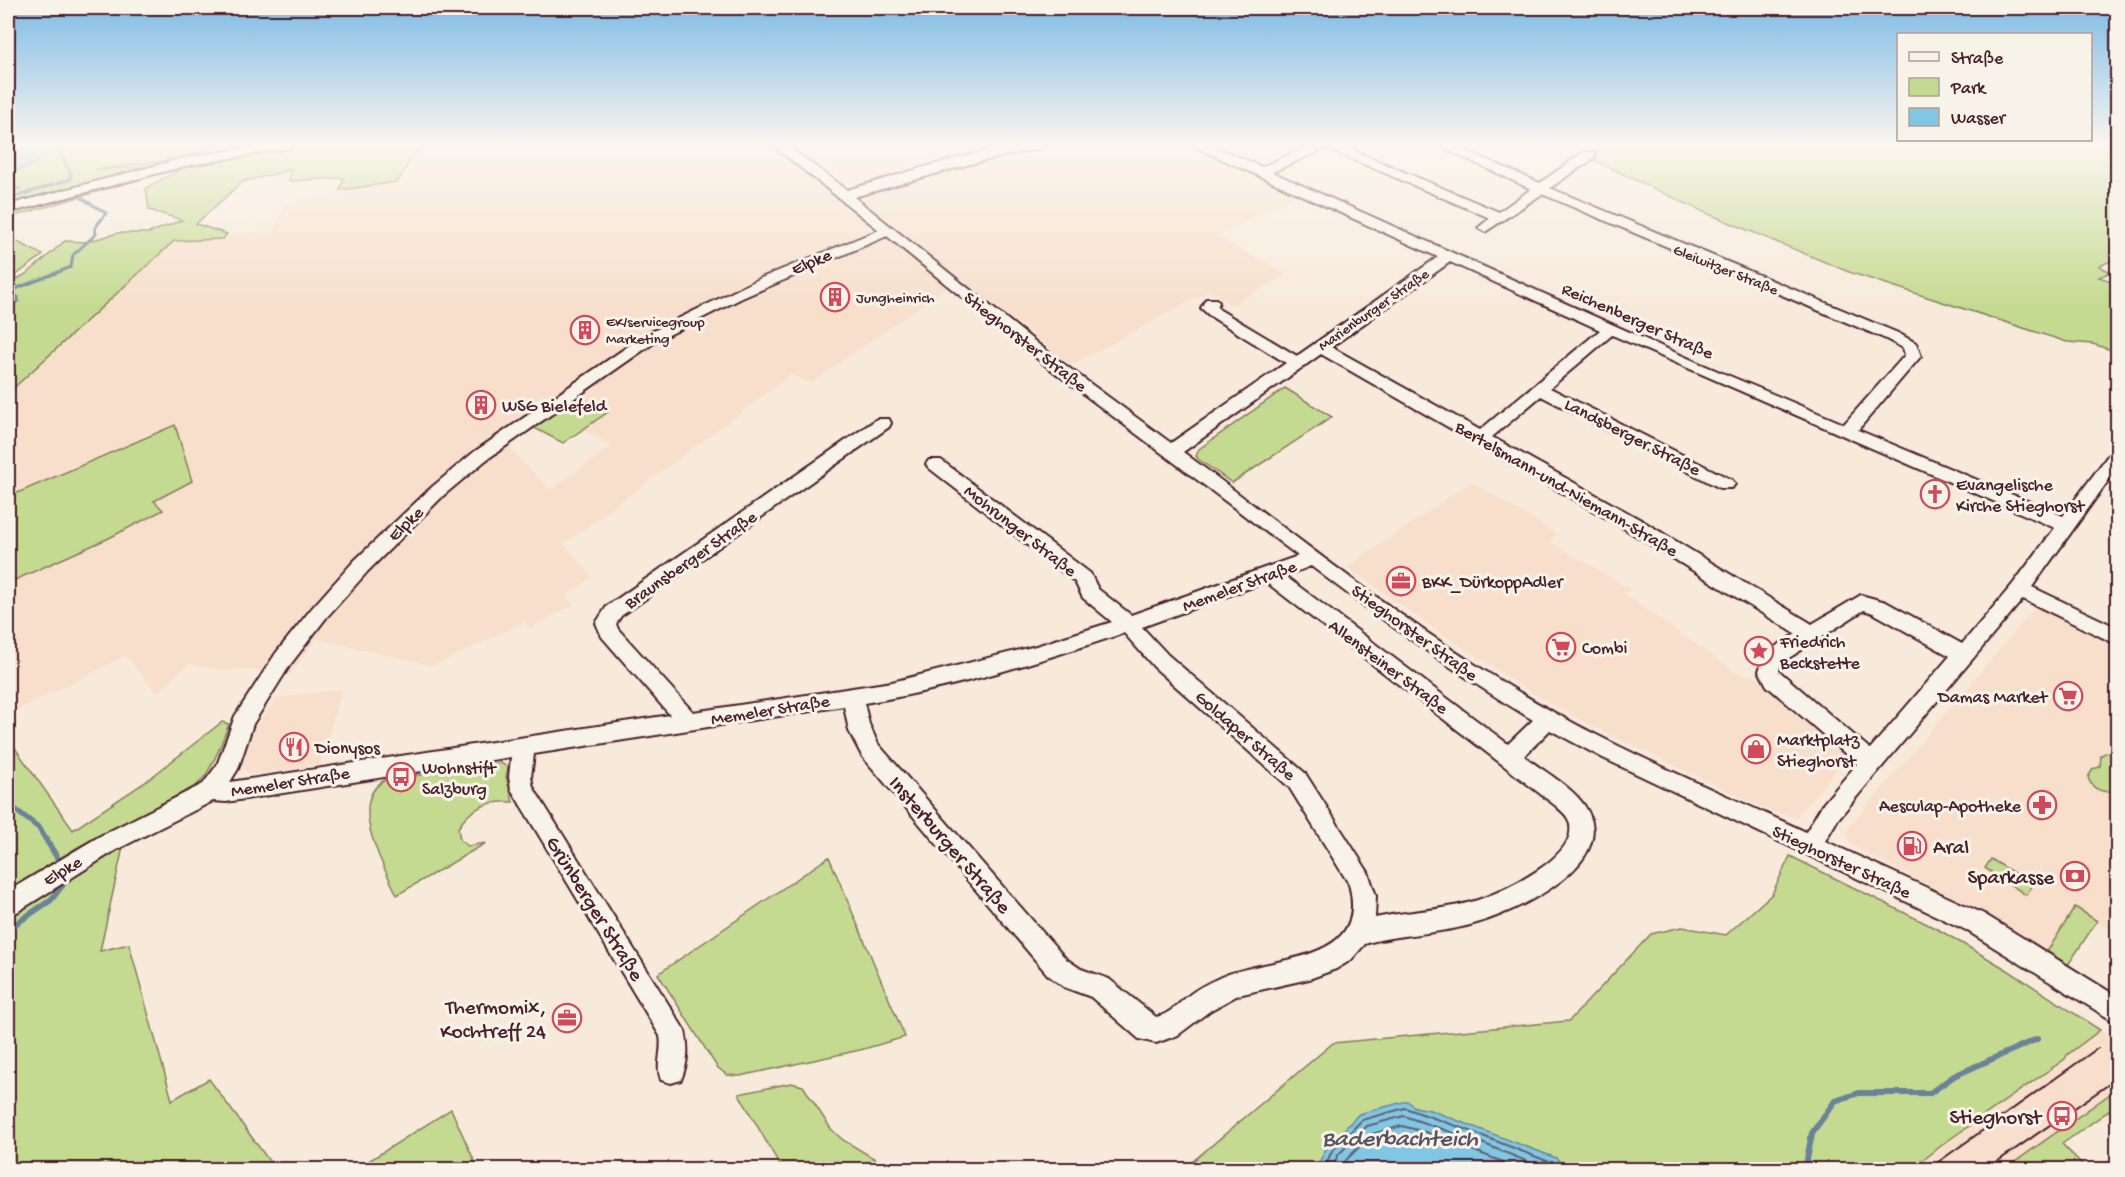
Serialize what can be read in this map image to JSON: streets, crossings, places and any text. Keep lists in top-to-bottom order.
{
  "streets": {
    "street": [
      "Elpke",
      "Gleiwitzer Straße",
      "Marienburger Straße",
      "Reichenberger Straße",
      "Stieghorster Straße",
      "Landsberger Straße",
      "Bertelsmann-und-Niemann-Straße",
      "Mohrunger Straße",
      "Braunsberger Straße",
      "Memeler Straße",
      "Allensteiner Straße",
      "Goldaper Straße",
      "Insterburger Straße",
      "Grünberger Straße"
    ]
  },
  "crossings": [
    ["Elpke", "Stieghorster Straße"],
    ["Elpke", "Memeler Straße"],
    ["Gleiwitzer Straße", "Reichenberger Straße"],
    ["Marienburger Straße", "Reichenberger Straße"],
    ["Marienburger Straße", "Stieghorster Straße"],
    ["Marienburger Straße", "Bertelsmann-und-Niemann-Straße"],
    ["Reichenberger Straße", "Landsberger Straße"],
    ["Stieghorster Straße", "Memeler Straße"],
    ["Landsberger Straße", "Bertelsmann-und-Niemann-Straße"],
    ["Mohrunger Straße", "Memeler Straße"],
    ["Mohrunger Straße", "Goldaper Straße"],
    ["Braunsberger Straße", "Memeler Straße"],
    ["Memeler Straße", "Allensteiner Straße"],
    ["Memeler Straße", "Goldaper Straße"],
    ["Memeler Straße", "Insterburger Straße"],
    ["Memeler Straße", "Grünberger Straße"],
    ["Allensteiner Straße", "Insterburger Straße"]
  ],
  "water": ["Baderbachteich"],
  "places": {
    "building": ["Jungheinrich", "EK/servicegroup Marketing", "WSG Bielefeld"],
    "church": ["Evangelische Kirche Stieghorst"],
    "office": ["BKK_DürkoppAdler", "Thermomix, Kochtreff 24"],
    "supermarket": ["Combi", "Damas Market"],
    "place": ["Friedrich Beckstette"],
    "restaurant": ["Dionysos"],
    "shop": ["Marktplatz Stieghorst"],
    "bus stop": ["Wohnstift Salzburg", "Stieghorst"],
    "pharmacy": ["Aesculap-Apotheke"],
    "fuel station": ["Aral"],
    "bank": ["Sparkasse"]
  },
  "legend": ["Straße", "Park", "Wasser"]
}
